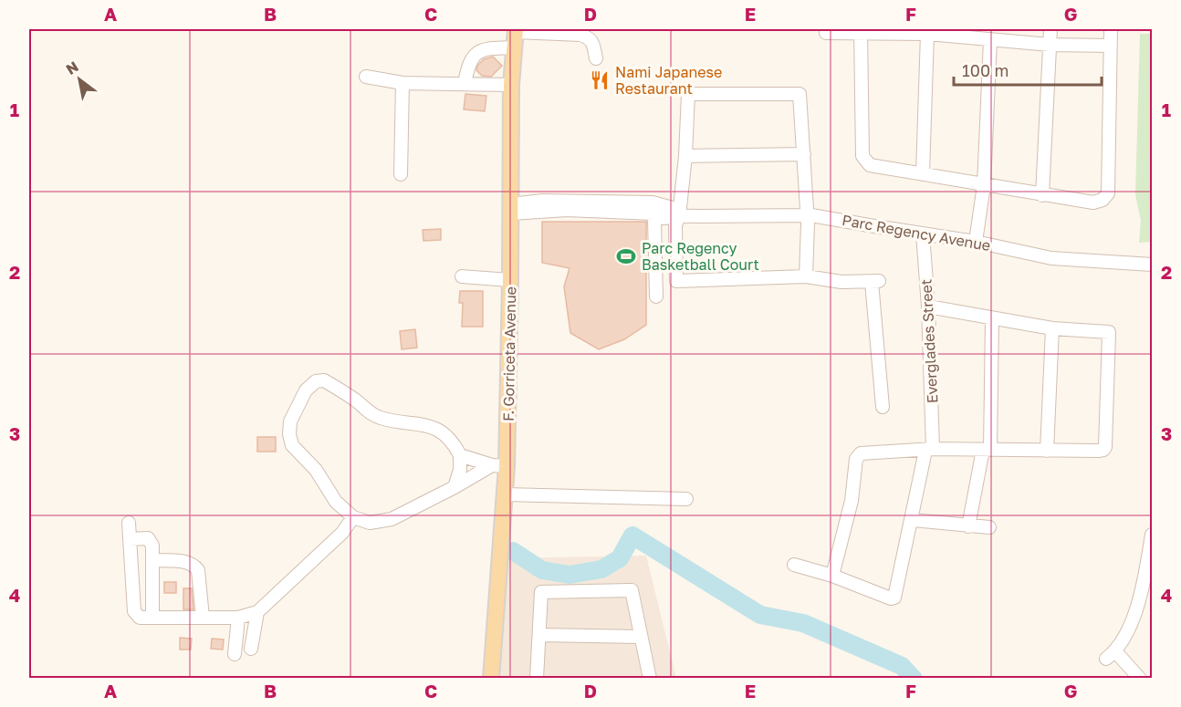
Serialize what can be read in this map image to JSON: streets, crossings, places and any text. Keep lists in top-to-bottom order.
{
  "streets": {
    "main road": ["F. Gorriceta Avenue"],
    "street": ["Parc Regency Avenue", "Everglades Street"]
  },
  "crossings": [
    ["Parc Regency Avenue", "Everglades Street"]
  ],
  "places": {
    "restaurant": ["Nami Japanese Restaurant"],
    "sports": ["Parc Regency Basketball Court"]
  },
  "scale_bar": "100 m",
  "north": "top left",
  "grid": {
    "columns": [
      "A",
      "B",
      "C",
      "D",
      "E",
      "F",
      "G"
    ],
    "rows": [
      "1",
      "2",
      "3",
      "4"
    ]
  }
}
